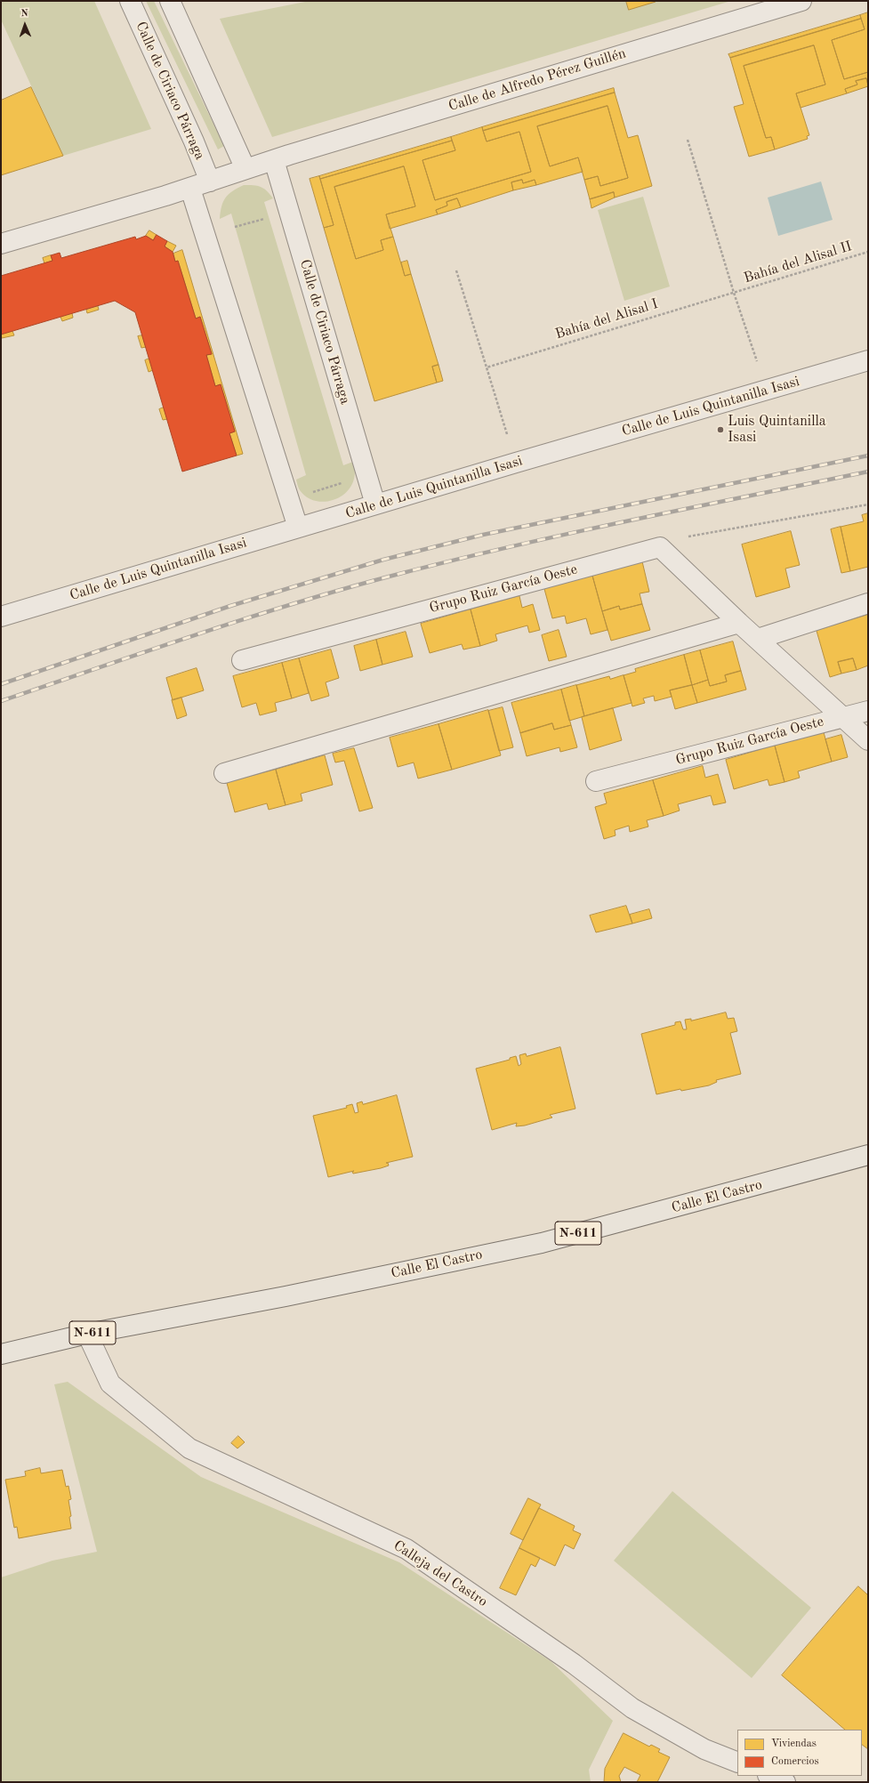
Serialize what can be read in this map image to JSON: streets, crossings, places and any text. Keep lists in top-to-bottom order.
{
  "streets": {
    "highway": ["Calle El Castro", "N-611"],
    "street": [
      "Calle de Alfredo Pérez Guillén",
      "Calle de Ciriaco Párraga",
      "Calle de Luis Quintanilla Isasi",
      "Grupo Ruiz García Oeste",
      "Calleja del Castro"
    ],
    "path": ["Bahía del Alisal II", "Bahía del Alisal I"]
  },
  "crossings": [
    ["Calle de Alfredo Pérez Guillén", "Calle de Ciriaco Párraga"],
    ["Calle de Ciriaco Párraga", "Calle de Luis Quintanilla Isasi"],
    ["Bahía del Alisal II", "Bahía del Alisal I"],
    ["Calle El Castro", "Calleja del Castro"]
  ],
  "places": ["Luis Quintanilla Isasi"],
  "legend": ["Viviendas", "Comercios"],
  "north": "top"
}
